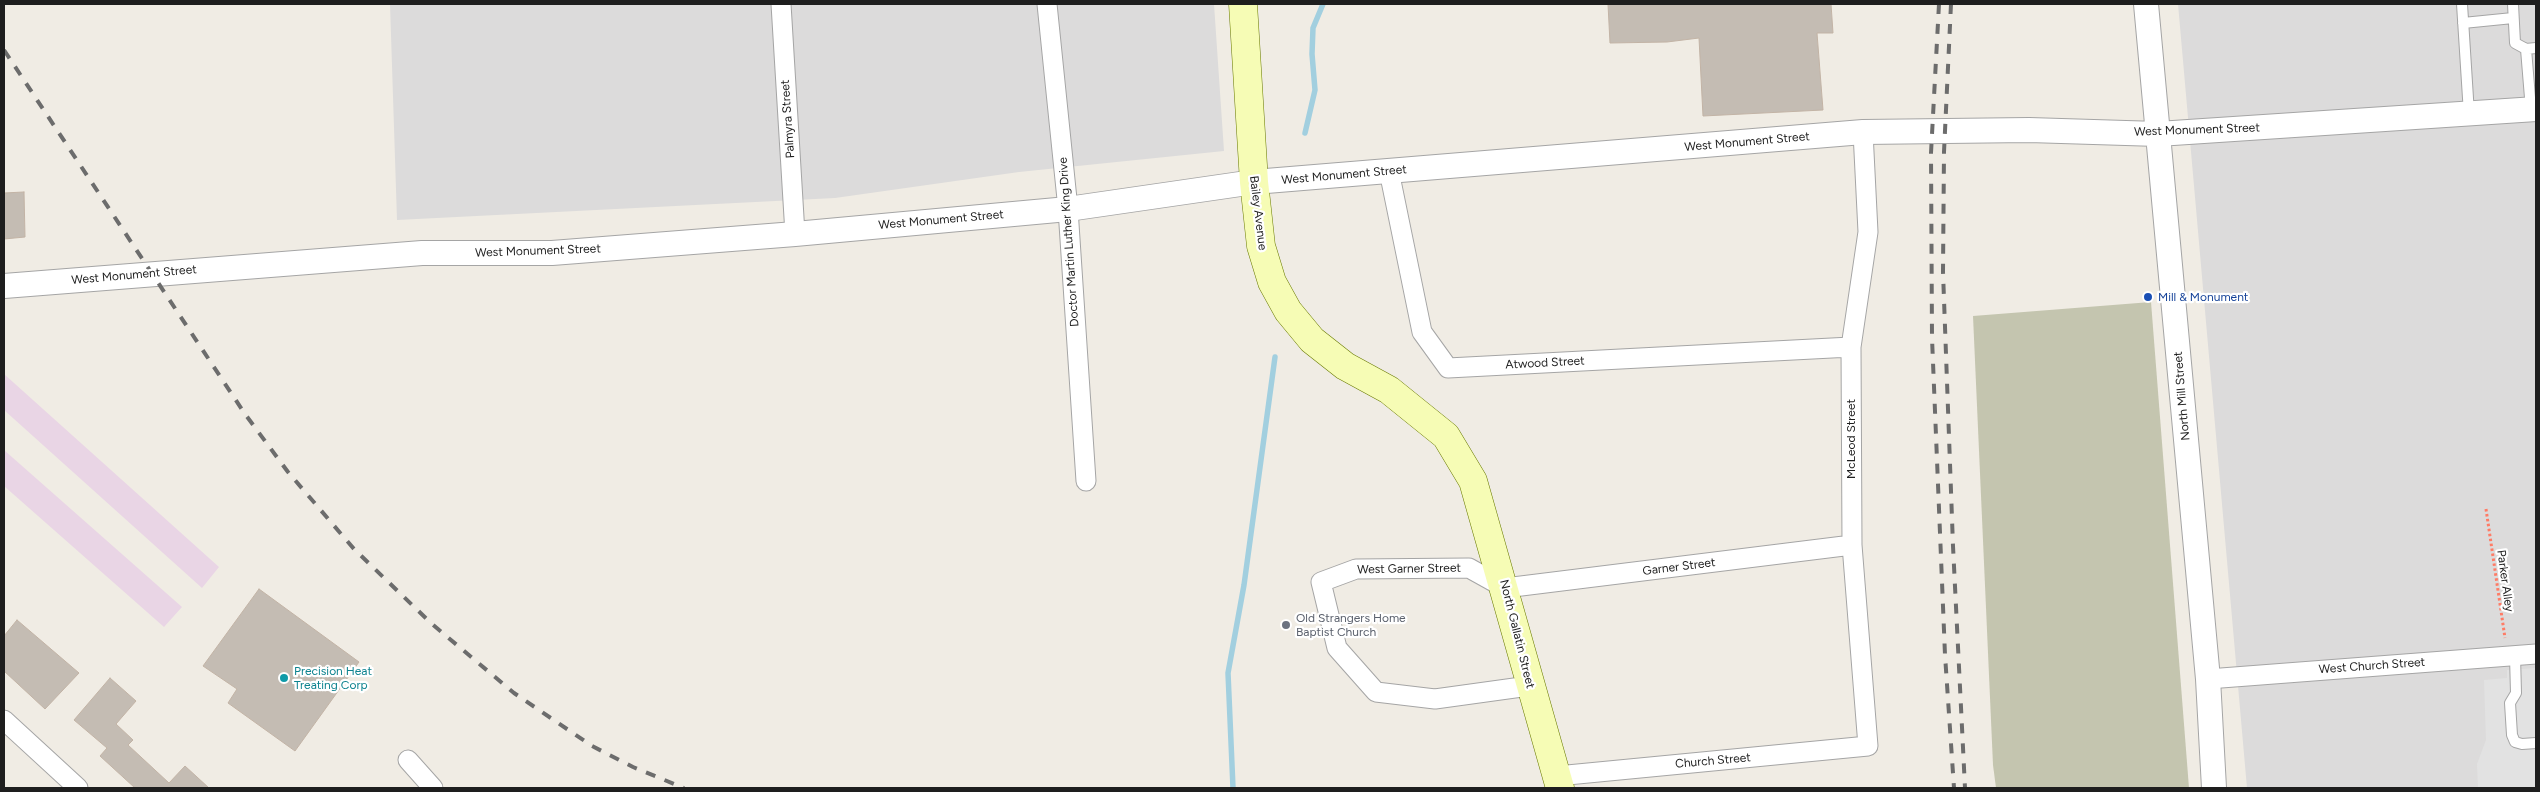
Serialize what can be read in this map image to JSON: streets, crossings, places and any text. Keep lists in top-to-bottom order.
{
  "streets": {
    "main road": ["Bailey Avenue", "North Gallatin Street"],
    "street": [
      "Palmyra Street",
      "West Monument Street",
      "Doctor Martin Luther King Drive",
      "Atwood Street",
      "North Mill Street",
      "McLeod Street",
      "Garner Street",
      "West Garner Street",
      "West Church Street",
      "Church Street"
    ],
    "path": ["Parker Alley"]
  },
  "crossings": [
    ["Palmyra Street", "West Monument Street"],
    ["West Monument Street", "Bailey Avenue"],
    ["West Monument Street", "Doctor Martin Luther King Drive"],
    ["West Monument Street", "Atwood Street"],
    ["West Monument Street", "North Mill Street"],
    ["West Monument Street", "McLeod Street"],
    ["Bailey Avenue", "North Gallatin Street"],
    ["Atwood Street", "McLeod Street"],
    ["North Mill Street", "West Church Street"],
    ["McLeod Street", "Garner Street"],
    ["McLeod Street", "Church Street"],
    ["Garner Street", "West Garner Street"],
    ["Garner Street", "North Gallatin Street"],
    ["West Garner Street", "North Gallatin Street"],
    ["Parker Alley", "West Church Street"],
    ["North Gallatin Street", "Church Street"]
  ],
  "places": ["Mill & Monument", "Old Strangers Home Baptist Church", "Precision Heat Treating Corp"]
}
